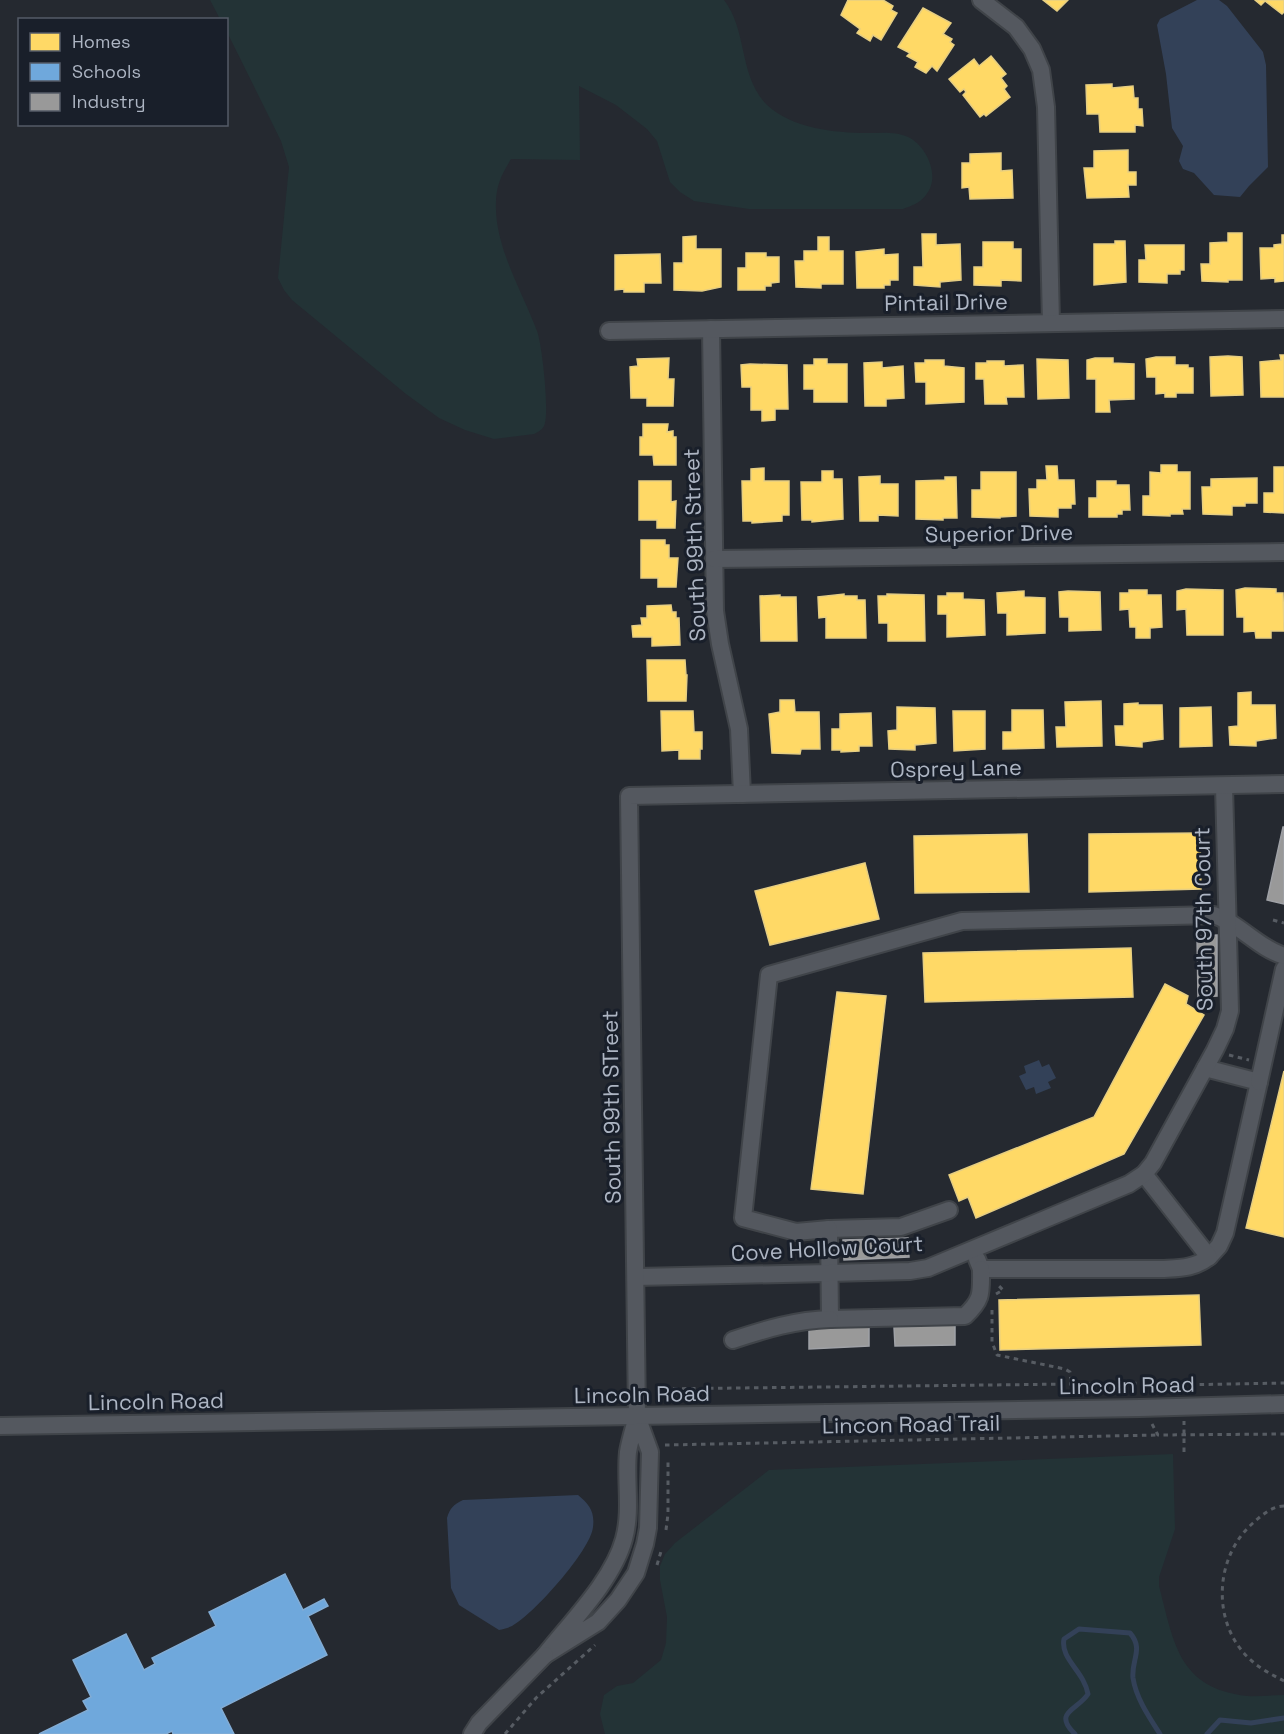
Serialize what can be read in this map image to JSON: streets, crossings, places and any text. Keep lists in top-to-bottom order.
{
  "streets": {
    "street": [
      "Pintail Drive",
      "Superior Drive",
      "South 99th Street",
      "Osprey Lane",
      "South 97th Court",
      "South 99th STreet",
      "Cove Hollow Court",
      "Lincoln Road"
    ],
    "path": ["Lincon Road Trail"]
  },
  "crossings": [
    ["Pintail Drive", "South 99th Street"],
    ["Superior Drive", "South 99th Street"],
    ["South 99th Street", "Osprey Lane"],
    ["Osprey Lane", "South 97th Court"],
    ["Osprey Lane", "South 99th STreet"],
    ["South 97th Court", "Cove Hollow Court"],
    ["South 99th STreet", "Cove Hollow Court"],
    ["South 99th STreet", "Lincoln Road"]
  ],
  "legend": ["Homes", "Schools", "Industry"]
}
